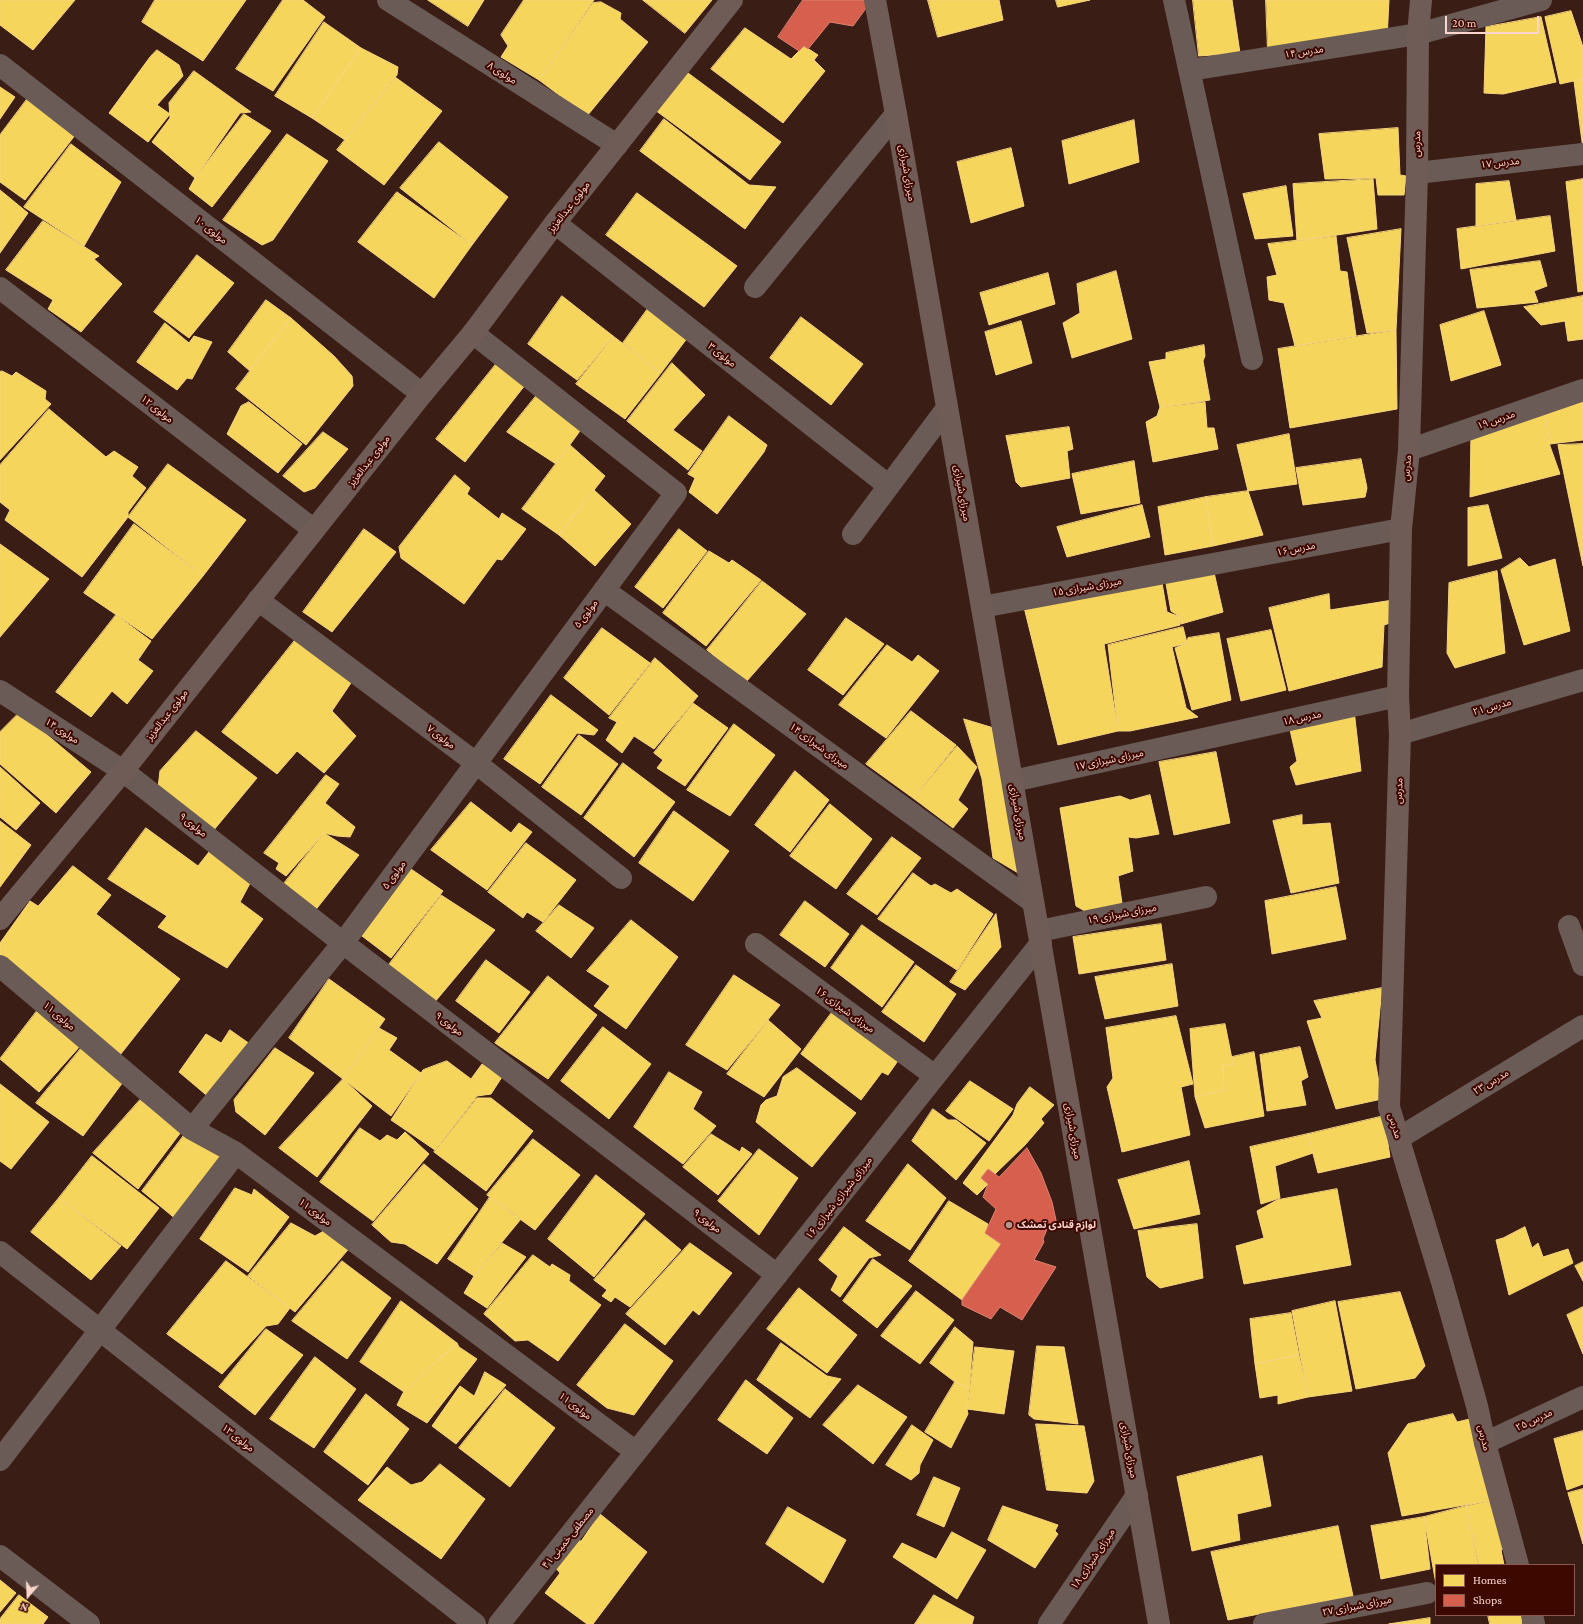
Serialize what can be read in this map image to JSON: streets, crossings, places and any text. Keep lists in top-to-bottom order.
{
  "streets": {
    "main road": ["مدرس", "میرزای شیرازی", "مولوی عبدالعزیز"],
    "street": [
      "مدرس ۱۴",
      "مولوی ۸",
      "مدرس ۱۷",
      "مولوی ۱۰",
      "مولوی ۳",
      "مولوی ۱۲",
      "مدرس ۱۹",
      "مدرس ۱۶",
      "میرزای شیرازی ۱۵",
      "مولوی ۵",
      "مدرس ۲۱",
      "مدرس ۱۸",
      "مولوی ۱۴",
      "مولوی ۷",
      "میرزای شیرازی ۱۴",
      "میرزای شیرازی ۱۷",
      "مولوی ۹",
      "میرزای شیرازی ۱۹",
      "میرزای شیرازی ۱۶",
      "مولوی ۱۱",
      "مدرس ۲۳",
      "میرزای شیرازی شیرازی ۱۶",
      "مدرس ۲۵",
      "مولوی ۱۳",
      "مصطفی خمینی ۴۱",
      "میرزای شیرازی ۱۸",
      "میرزای شیرازی ۲۷"
    ]
  },
  "crossings": [
    ["مدرس ۱۴", "مدرس"],
    ["مولوی ۸", "مولوی عبدالعزیز"],
    ["مدرس", "مدرس ۱۷"],
    ["مدرس", "مدرس ۱۹"],
    ["مدرس", "مدرس ۱۶"],
    ["مدرس", "مدرس ۲۱"],
    ["مدرس", "مدرس ۱۸"],
    ["مدرس", "مدرس ۲۳"],
    ["مدرس", "مدرس ۲۵"],
    ["میرزای شیرازی", "میرزای شیرازی ۱۵"],
    ["میرزای شیرازی", "میرزای شیرازی ۱۴"],
    ["میرزای شیرازی", "میرزای شیرازی ۱۷"],
    ["میرزای شیرازی", "میرزای شیرازی ۱۹"],
    ["میرزای شیرازی", "میرزای شیرازی شیرازی ۱۶"],
    ["میرزای شیرازی", "میرزای شیرازی ۱۸"],
    ["مولوی عبدالعزیز", "مولوی ۱۰"],
    ["مولوی عبدالعزیز", "مولوی ۳"],
    ["مولوی عبدالعزیز", "مولوی ۱۲"],
    ["مولوی عبدالعزیز", "مولوی ۵"],
    ["مولوی عبدالعزیز", "مولوی ۱۴"],
    ["مولوی عبدالعزیز", "مولوی ۷"],
    ["مولوی عبدالعزیز", "مولوی ۹"],
    ["مدرس ۱۶", "میرزای شیرازی ۱۵"],
    ["مولوی ۵", "مولوی ۷"],
    ["مولوی ۵", "میرزای شیرازی ۱۴"],
    ["مولوی ۵", "مولوی ۹"],
    ["مولوی ۵", "مولوی ۱۱"],
    ["مدرس ۱۸", "میرزای شیرازی ۱۷"],
    ["مولوی ۱۴", "مولوی ۹"],
    ["مولوی ۹", "میرزای شیرازی شیرازی ۱۶"],
    ["میرزای شیرازی ۱۹", "میرزای شیرازی شیرازی ۱۶"],
    ["میرزای شیرازی ۱۶", "میرزای شیرازی شیرازی ۱۶"],
    ["مولوی ۱۱", "میرزای شیرازی شیرازی ۱۶"],
    ["مولوی ۱۱", "مصطفی خمینی ۴۱"],
    ["میرزای شیرازی شیرازی ۱۶", "مصطفی خمینی ۴۱"]
  ],
  "places": ["لوازم قنادی تمشک"],
  "legend": ["Homes", "Shops"],
  "scale_bar": "20 m",
  "north": "bottom"
}
